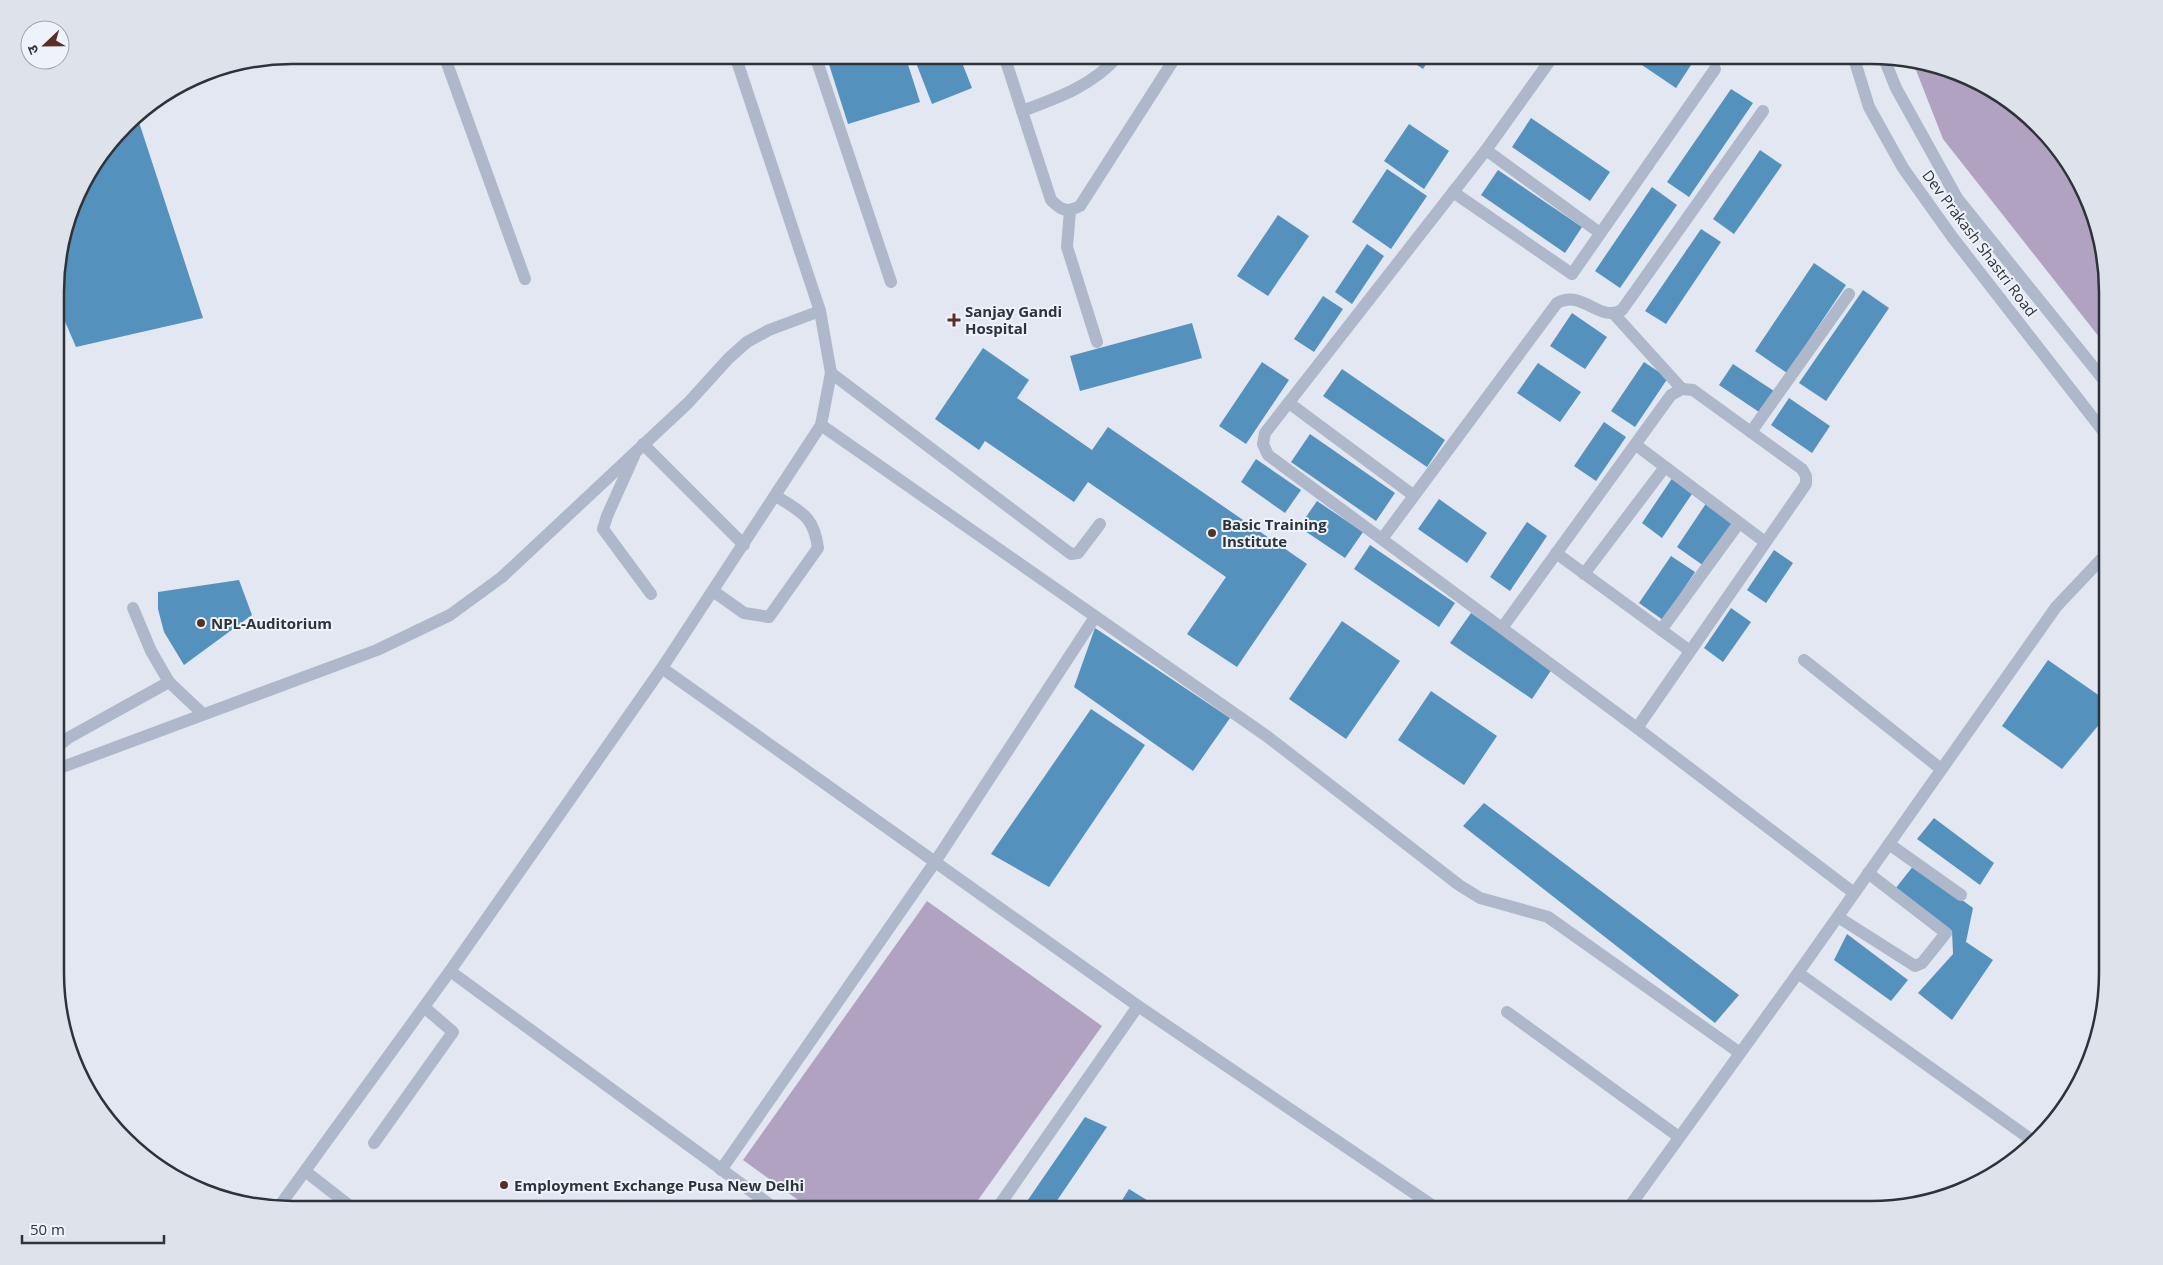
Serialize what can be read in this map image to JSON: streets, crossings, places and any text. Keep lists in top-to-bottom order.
{
  "streets": {
    "street": ["Dev Prakash Shastri Road"]
  },
  "places": {
    "health": ["Sanjay Gandi Hospital"],
    "other": ["Basic Training Institute", "NPL-Auditorium", "Employment Exchange Pusa New Delhi"]
  },
  "scale_bar": "50 m",
  "north": "left"
}
